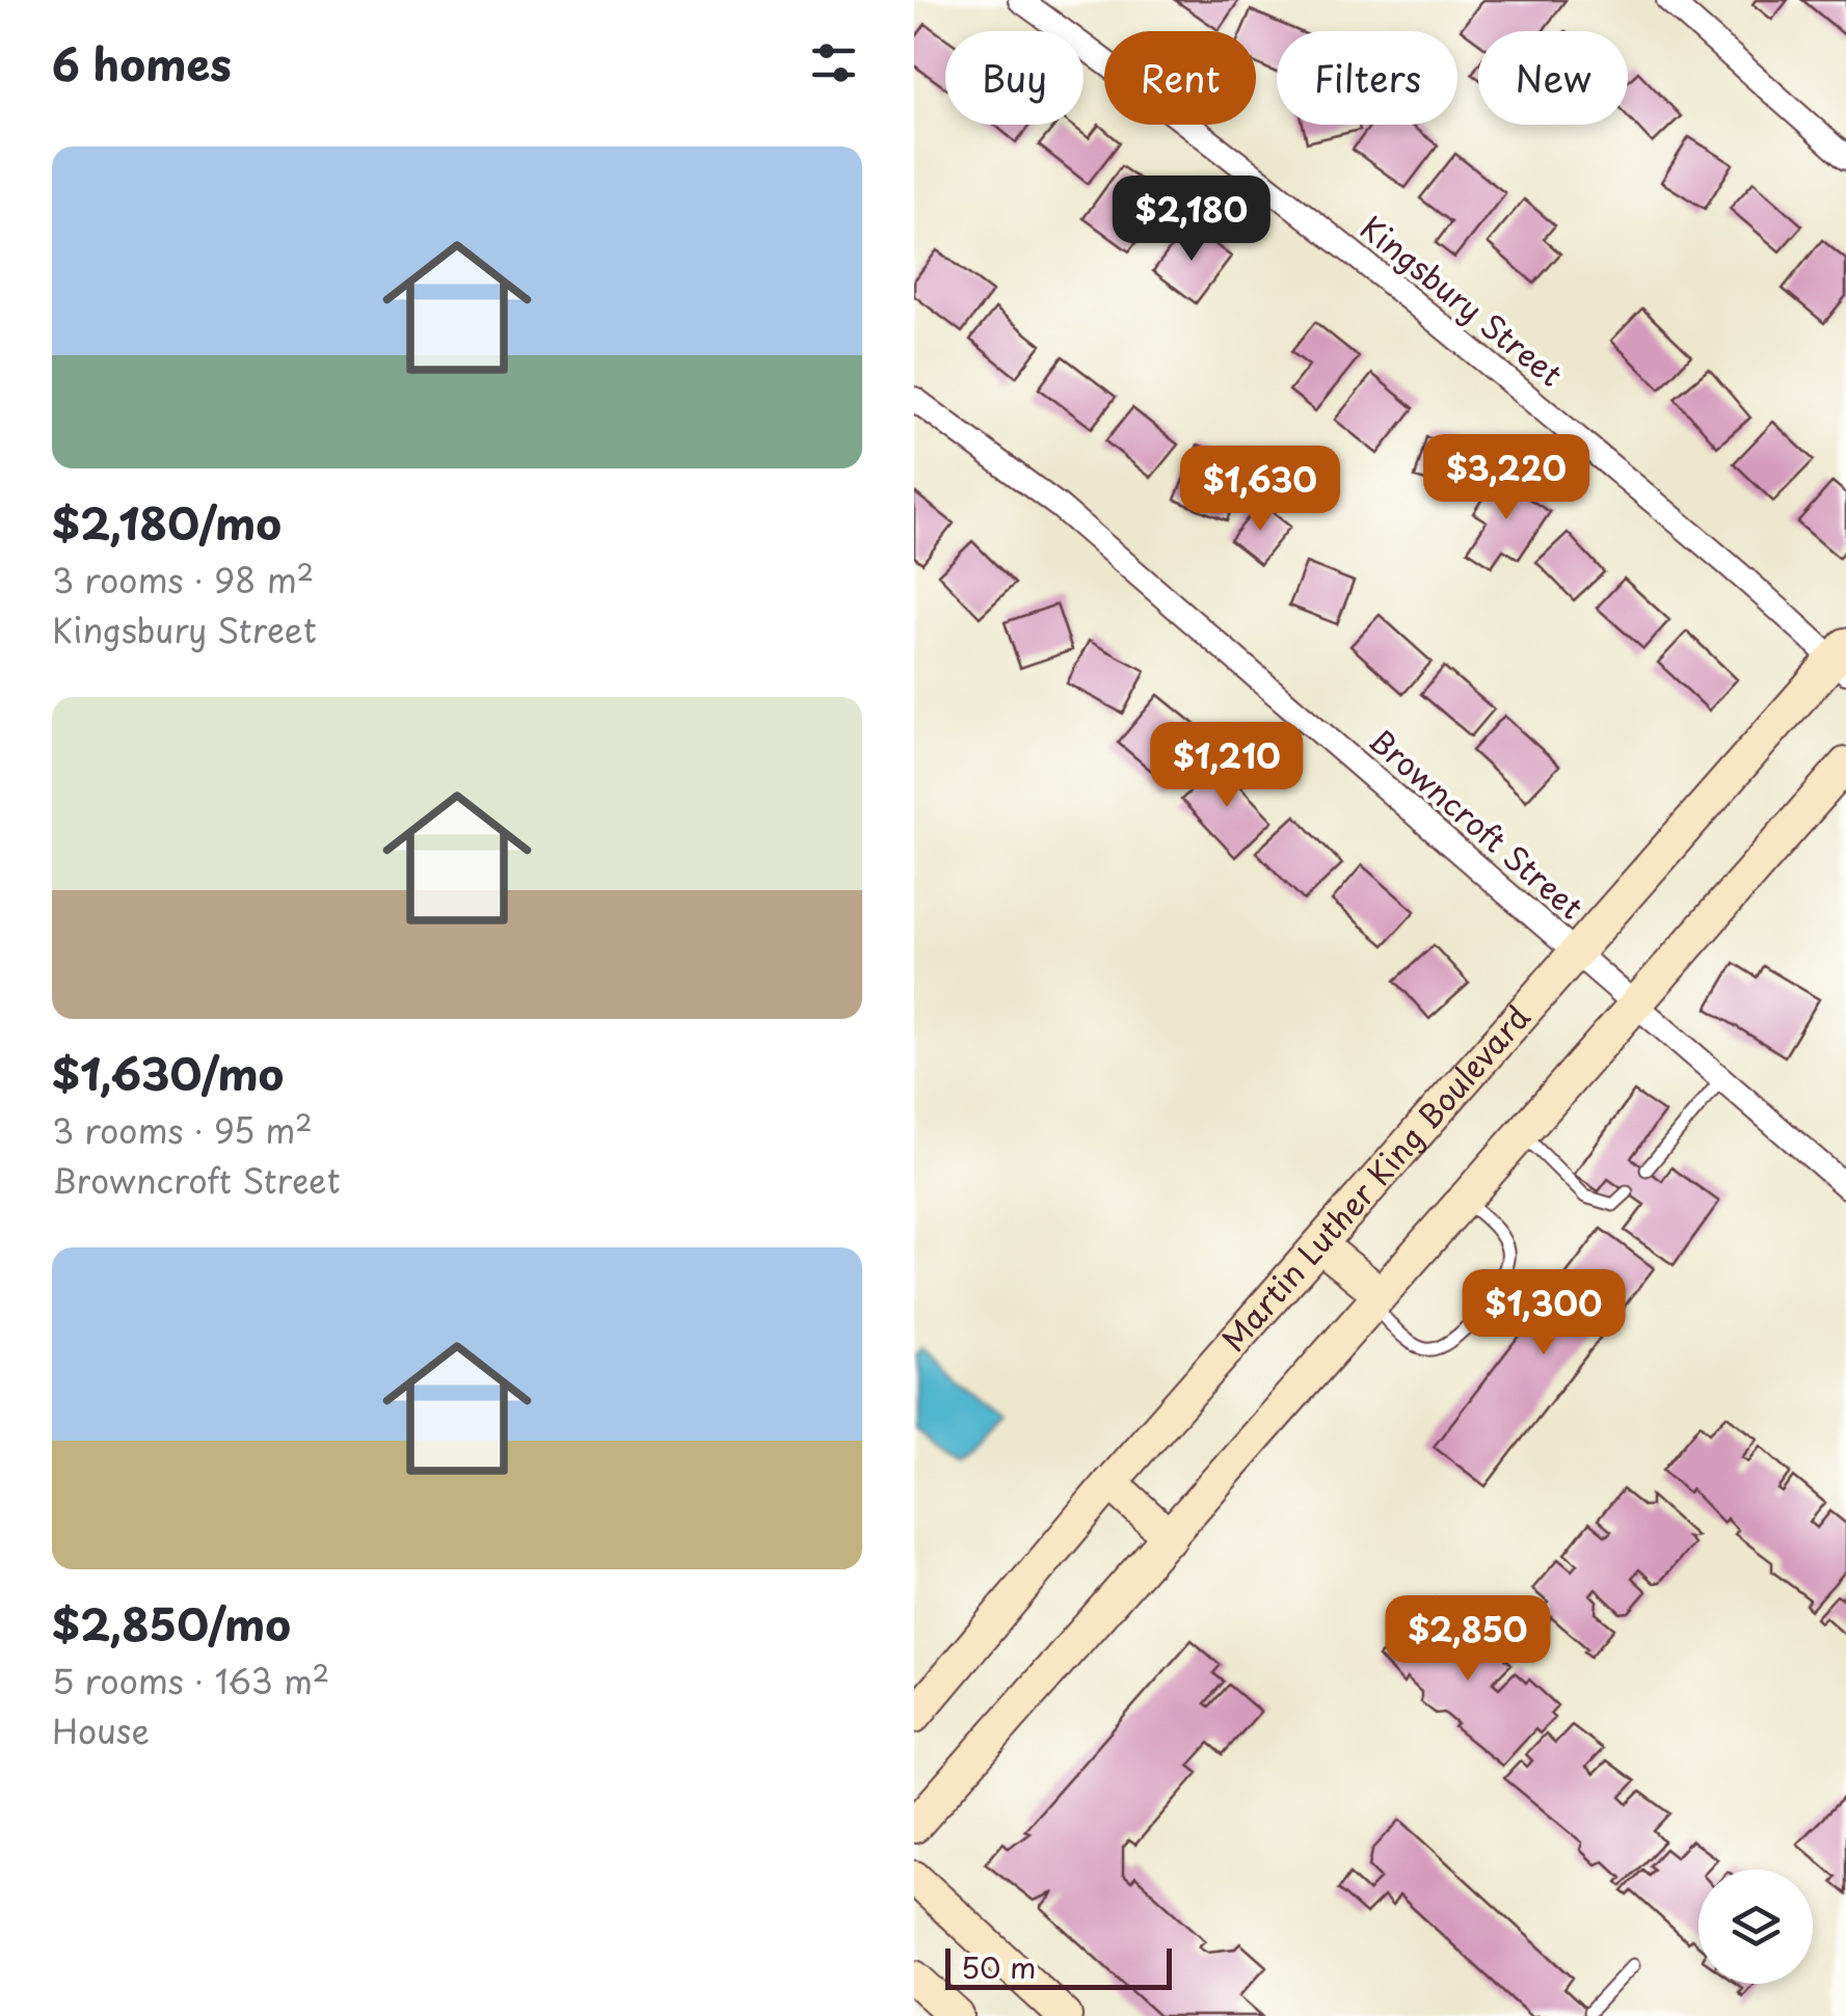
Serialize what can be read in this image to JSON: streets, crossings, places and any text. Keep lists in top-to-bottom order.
{
  "streets": {
    "main road": ["Martin Luther King Boulevard"],
    "street": ["Kingsbury Street", "Browncroft Street"]
  },
  "crossings": [
    ["Kingsbury Street", "Martin Luther King Boulevard"],
    ["Browncroft Street", "Martin Luther King Boulevard"]
  ],
  "scale_bar": "50 m",
  "page": {
    "heading": "6 homes",
    "chip": [
      "Buy",
      "Rent",
      "Filters",
      "New"
    ],
    "list": [
      {
        "name": "$2,180/mo",
        "note": "3 rooms · 98 m² · Kingsbury Street"
      },
      {
        "name": "$1,630/mo",
        "note": "3 rooms · 95 m² · Browncroft Street"
      },
      {
        "name": "$2,850/mo",
        "note": "5 rooms · 163 m² · House"
      }
    ],
    "price": [
      "$2,180",
      "$3,220",
      "$1,630",
      "$1,210",
      "$1,300",
      "$2,850"
    ],
    "scale": "50 m"
  }
}
